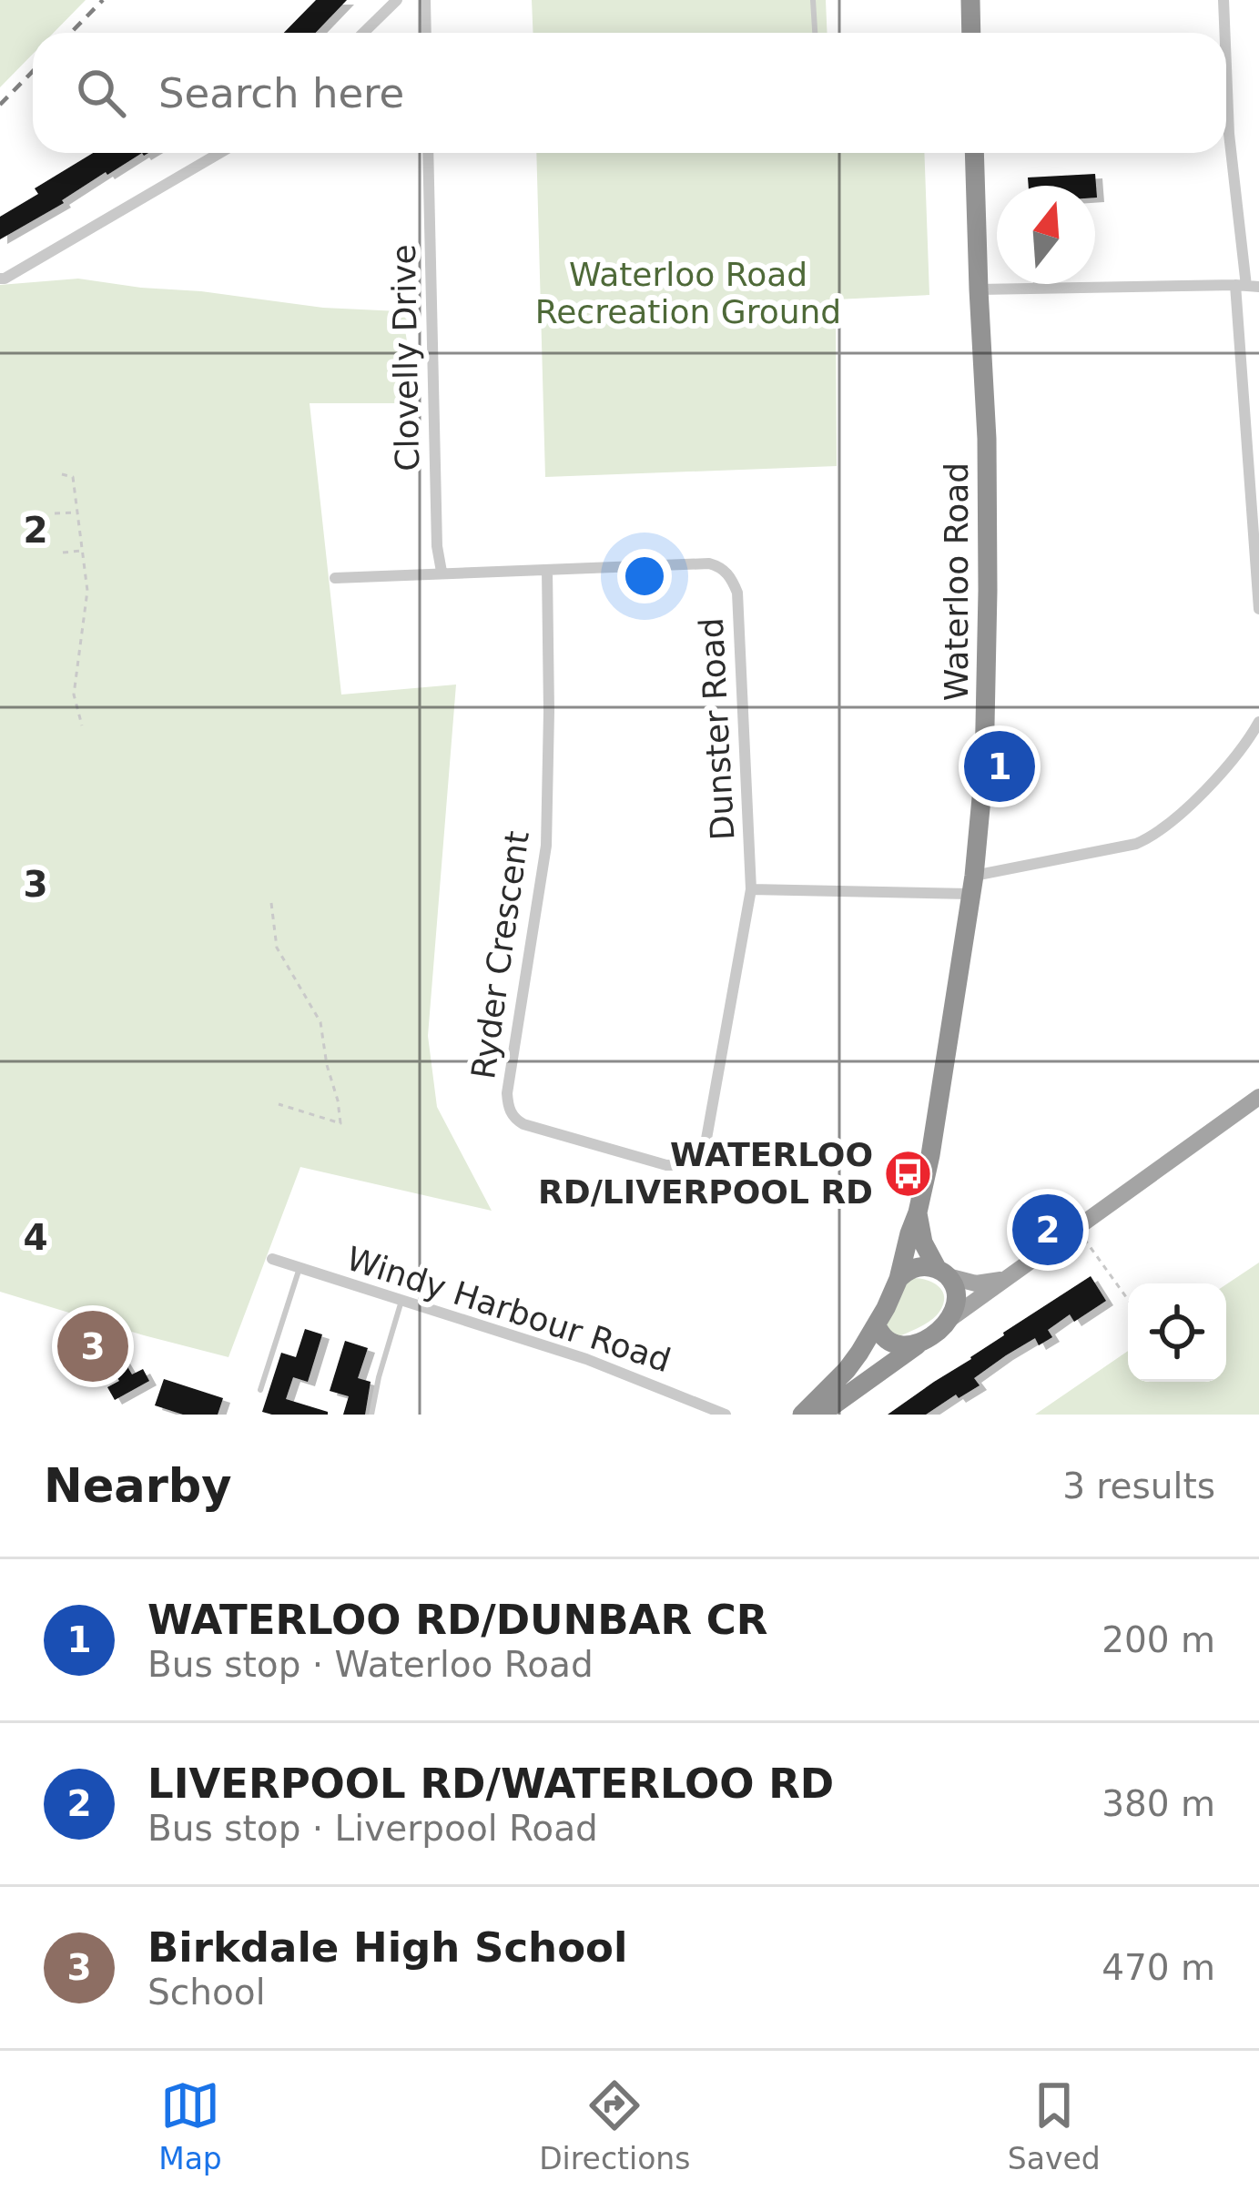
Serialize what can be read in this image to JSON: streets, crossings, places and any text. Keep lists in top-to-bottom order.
{
  "streets": {
    "highway": ["Waterloo Road"],
    "street": [
      "Clovelly Drive",
      "Dunster Road",
      "Ryder Crescent",
      "Windy Harbour Road"
    ]
  },
  "crossings": [
    ["Clovelly Drive", "Dunster Road"],
    ["Dunster Road", "Ryder Crescent"]
  ],
  "parks": ["Waterloo Road Recreation Ground"],
  "places": {
    "bus stop": ["WATERLOO RD/LIVERPOOL RD"]
  },
  "north": "top",
  "page": {
    "search": "Search here",
    "pins": ["1", "2", "3"],
    "heading": ["Nearby", "3 results"],
    "list": [
      {
        "mark": "1",
        "name": "WATERLOO RD/DUNBAR CR",
        "note": "Bus stop · Waterloo Road",
        "value": "200 m"
      },
      {
        "mark": "2",
        "name": "LIVERPOOL RD/WATERLOO RD",
        "note": "Bus stop · Liverpool Road",
        "value": "380 m"
      },
      {
        "mark": "3",
        "name": "Birkdale High School",
        "note": "School",
        "value": "470 m"
      }
    ],
    "nav": ["Map", "Directions", "Saved"]
  },
  "grid": {
    "rows": ["2", "3", "4"]
  }
}
